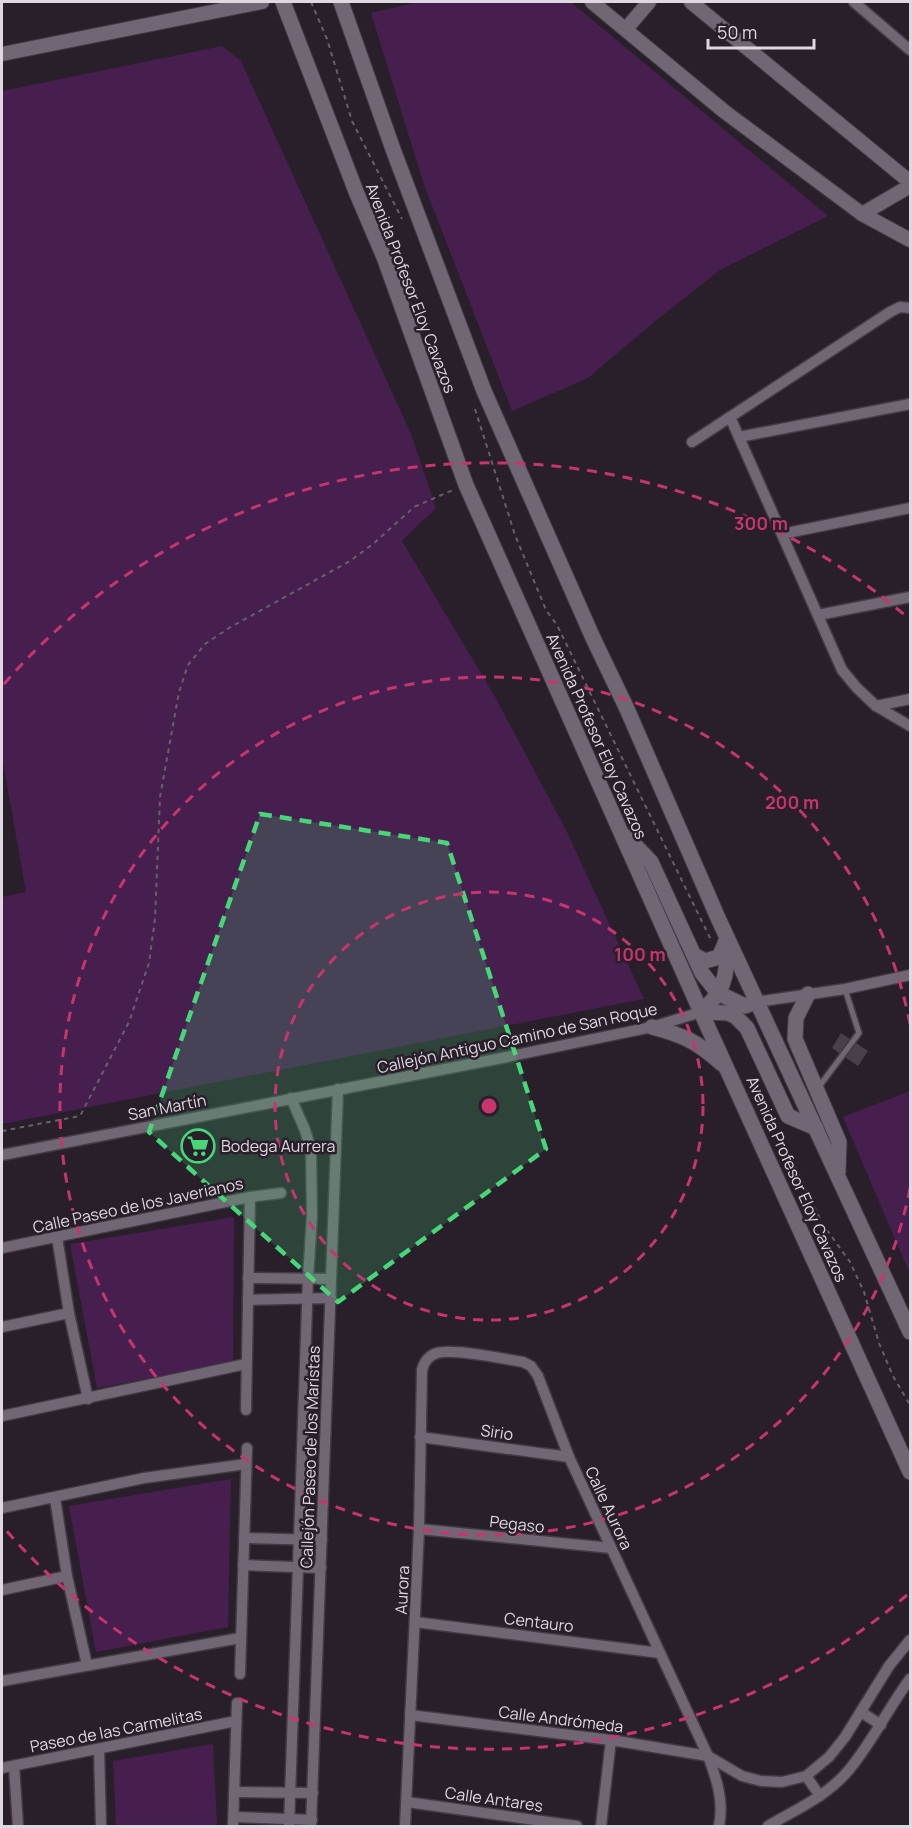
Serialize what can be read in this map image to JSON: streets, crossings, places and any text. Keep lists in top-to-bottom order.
{
  "streets": {
    "main road": ["Avenida Profesor Eloy Cavazos"],
    "street": [
      "Callejón Antiguo Camino de San Roque",
      "San Martín",
      "Calle Paseo de los Javerianos",
      "Sirio",
      "Callejón Paseo de los Marístas",
      "Calle Aurora",
      "Pegaso",
      "Aurora",
      "Centauro",
      "Calle Andrómeda",
      "Paseo de las Carmelitas",
      "Calle Antares"
    ]
  },
  "crossings": [
    ["Avenida Profesor Eloy Cavazos", "Callejón Antiguo Camino de San Roque"],
    ["Callejón Antiguo Camino de San Roque", "San Martín"],
    ["Callejón Antiguo Camino de San Roque", "Callejón Paseo de los Marístas"],
    ["San Martín", "Callejón Paseo de los Marístas"],
    ["Sirio", "Calle Aurora"],
    ["Sirio", "Aurora"],
    ["Calle Aurora", "Pegaso"],
    ["Calle Aurora", "Aurora"],
    ["Calle Aurora", "Centauro"],
    ["Calle Aurora", "Calle Andrómeda"],
    ["Pegaso", "Aurora"],
    ["Aurora", "Centauro"],
    ["Aurora", "Calle Andrómeda"],
    ["Aurora", "Calle Antares"]
  ],
  "places": {
    "supermarket": ["Bodega Aurrera"]
  },
  "scale_bar": "50 m",
  "rings": ["300 m", "200 m", "100 m"]
}
